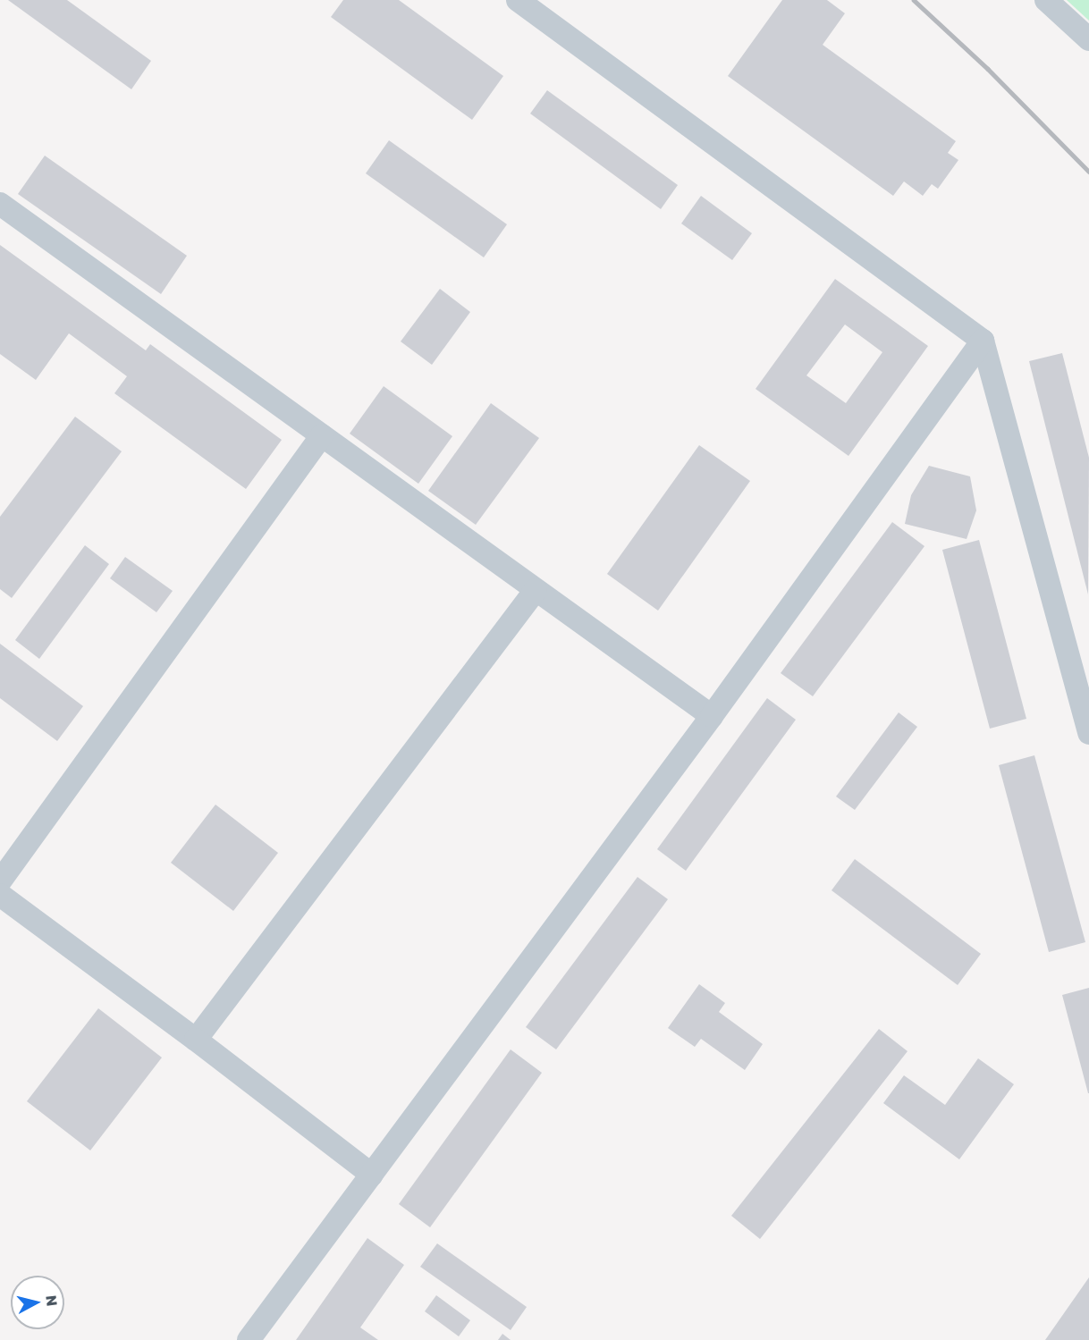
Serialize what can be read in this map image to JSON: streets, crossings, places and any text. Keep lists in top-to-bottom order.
{
  "north": "right"
}
